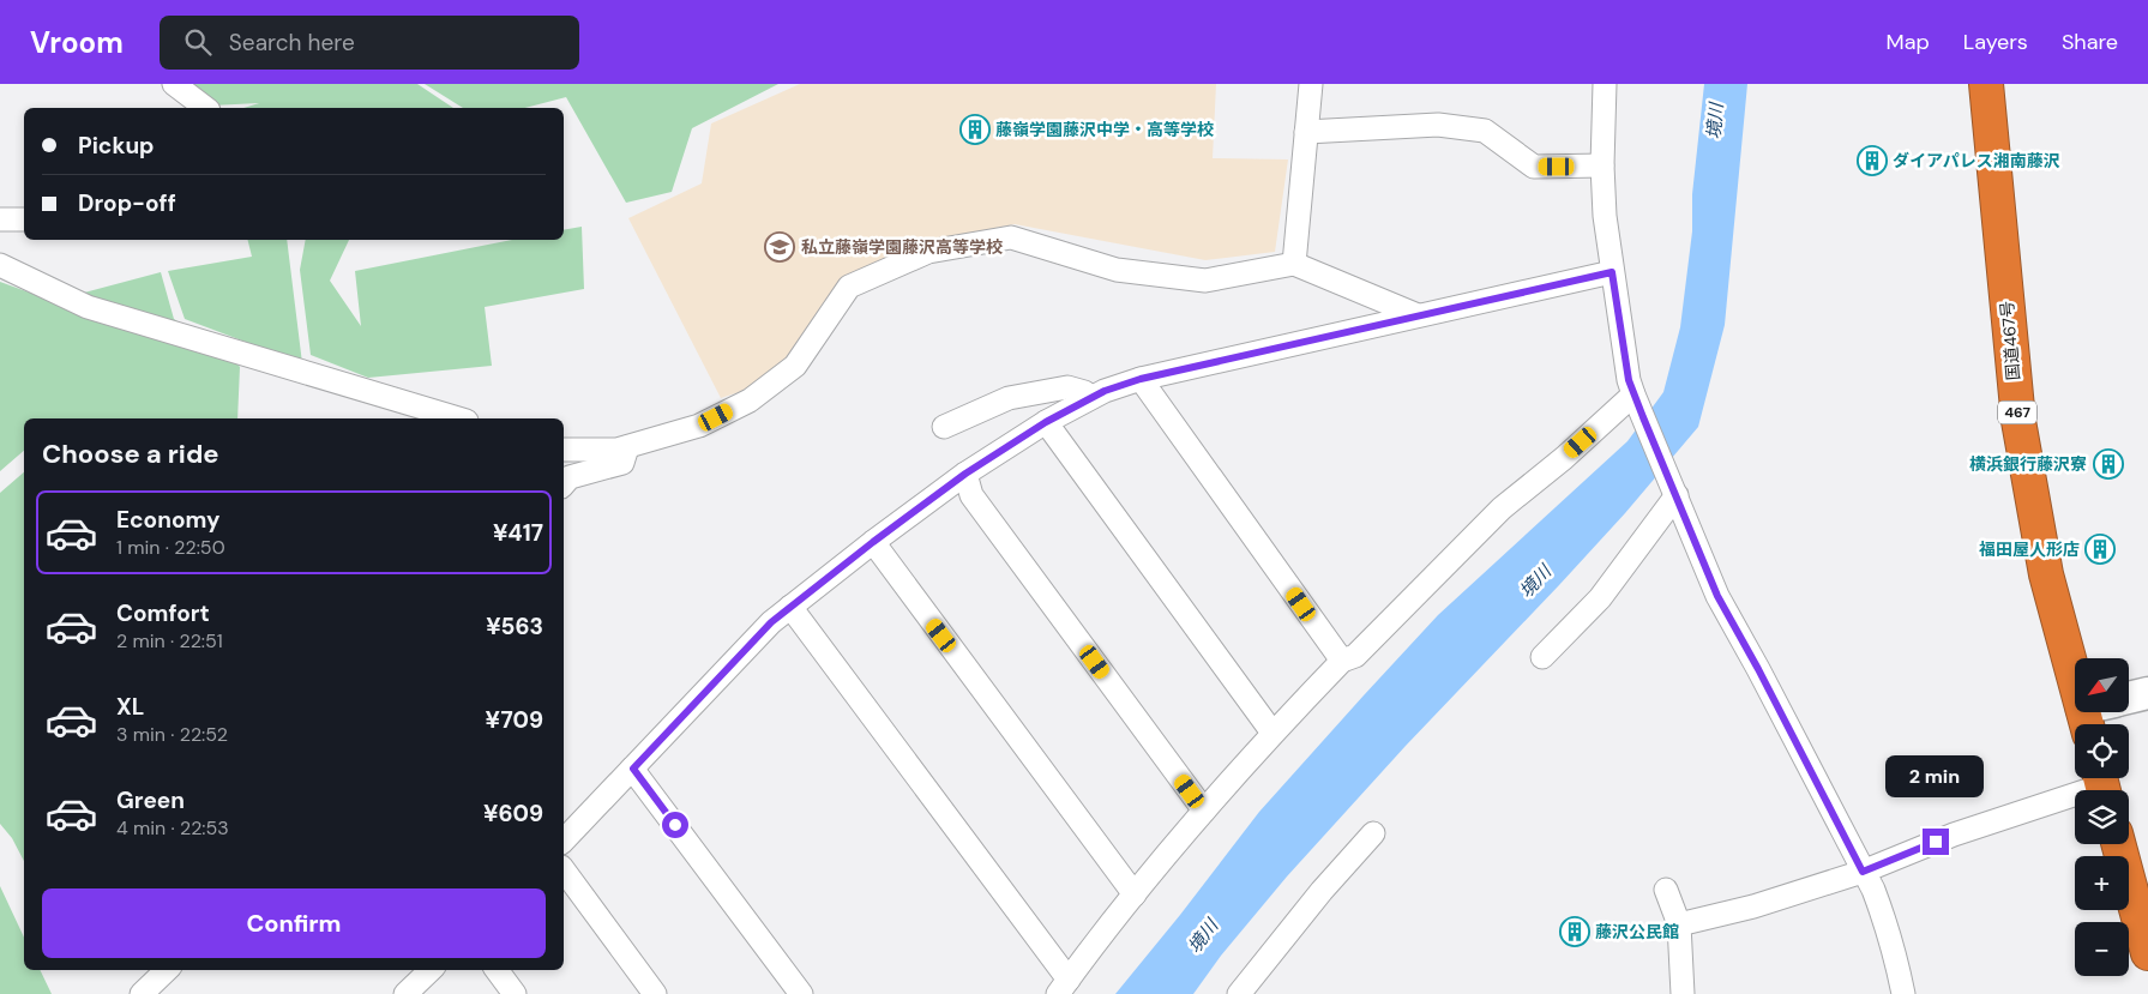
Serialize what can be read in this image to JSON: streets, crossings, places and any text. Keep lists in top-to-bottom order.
{
  "streets": {
    "highway": ["国道467号", "467"]
  },
  "water": ["境川"],
  "places": {
    "building": [
      "藤嶺学園藤沢中学・高等学校",
      "ダイアパレス湘南藤沢",
      "横浜銀行藤沢寮",
      "福田屋人形店",
      "藤沢公民館"
    ],
    "school or university": ["私立藤嶺学園藤沢高等学校"]
  },
  "north": "bottom left",
  "page": {
    "header": "Vroom",
    "search": "Search here",
    "nav": ["Map", "Layers", "Share"],
    "banner": ["Pickup", "Drop-off"],
    "heading": "Choose a ride",
    "list": [
      {
        "name": "Economy",
        "note": "1 min · 22:50",
        "value": "¥417"
      },
      {
        "name": "Comfort",
        "note": "2 min · 22:51",
        "value": "¥563"
      },
      {
        "name": "XL",
        "note": "3 min · 22:52",
        "value": "¥709"
      },
      {
        "name": "Green",
        "note": "4 min · 22:53",
        "value": "¥609"
      }
    ],
    "map_buttons": ["+", "−"],
    "bubble": "2 min",
    "buttons": "Confirm"
  }
}
